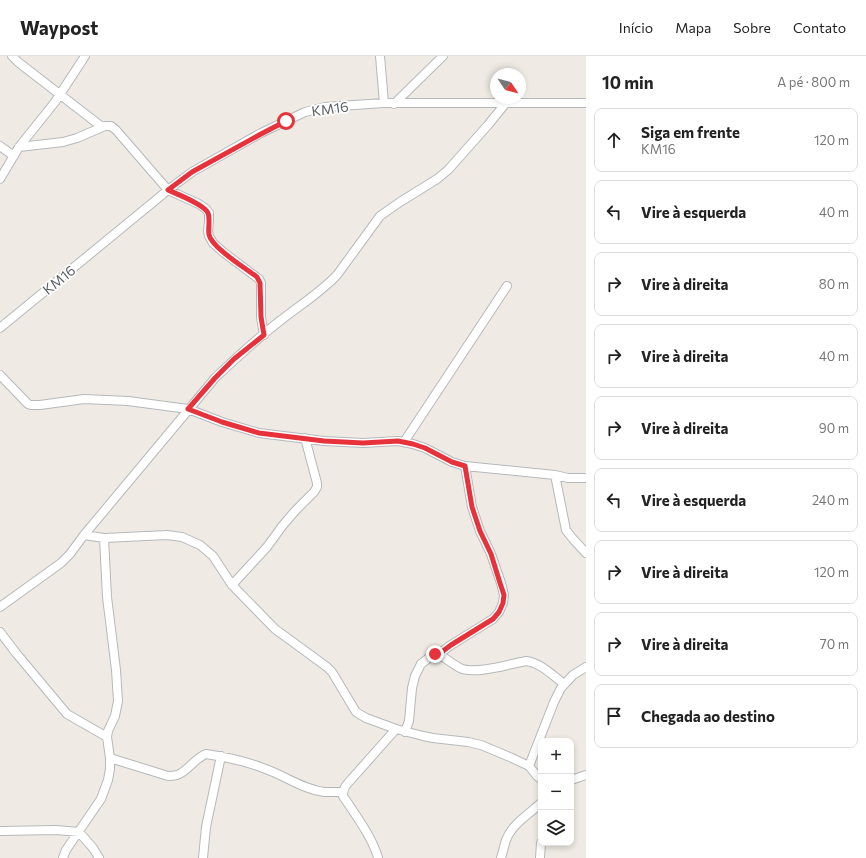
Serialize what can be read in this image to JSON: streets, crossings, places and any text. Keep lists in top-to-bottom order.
{
  "streets": {
    "street": ["KM16"]
  },
  "north": "bottom right",
  "page": {
    "header": "Waypost",
    "nav": [
      "Início",
      "Mapa",
      "Sobre",
      "Contato"
    ],
    "heading": ["10 min", "A pé · 800 m"],
    "list": [
      ["Siga em frente", "KM16", "120 m"],
      ["Vire à esquerda", "40 m"],
      ["Vire à direita", "80 m"],
      ["Vire à direita", "40 m"],
      ["Vire à direita", "90 m"],
      ["Vire à esquerda", "240 m"],
      ["Vire à direita", "120 m"],
      ["Vire à direita", "70 m"],
      "Chegada ao destino"
    ],
    "map_buttons": ["+", "−"]
  }
}
